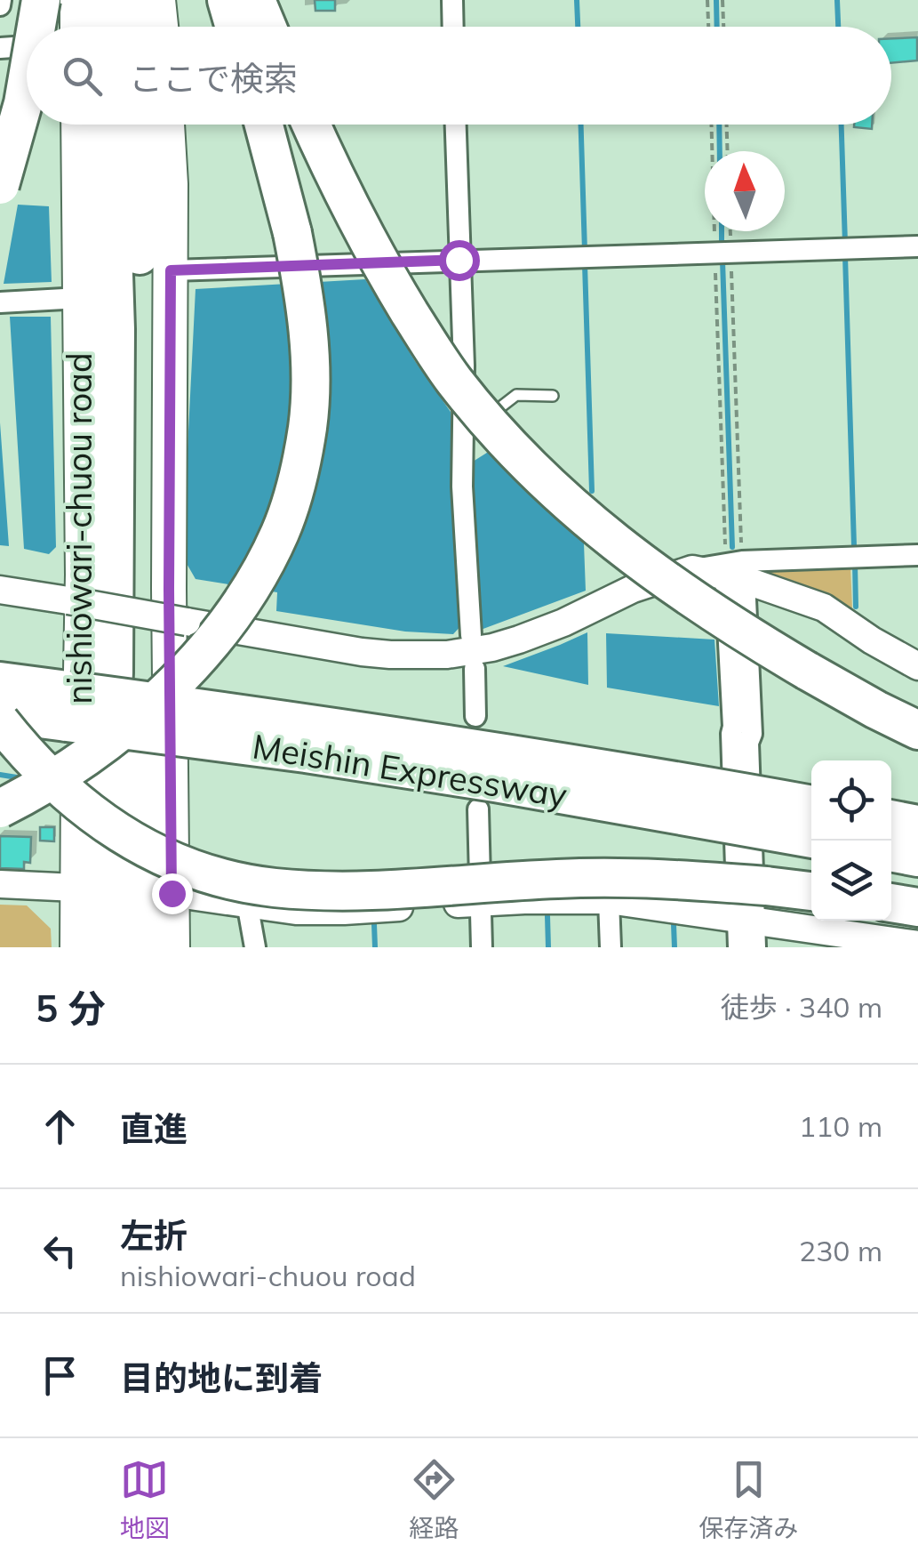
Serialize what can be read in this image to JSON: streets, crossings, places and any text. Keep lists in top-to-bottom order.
{
  "streets": {
    "highway": ["Meishin Expressway"],
    "main road": ["nishiowari-chuou road"]
  },
  "north": "top",
  "page": {
    "search": "ここで検索",
    "heading": ["5 分", "徒歩 · 340 m"],
    "list": [
      ["直進", "110 m"],
      ["左折", "nishiowari-chuou road", "230 m"],
      "目的地に到着"
    ],
    "nav": ["地図", "経路", "保存済み"]
  }
}
